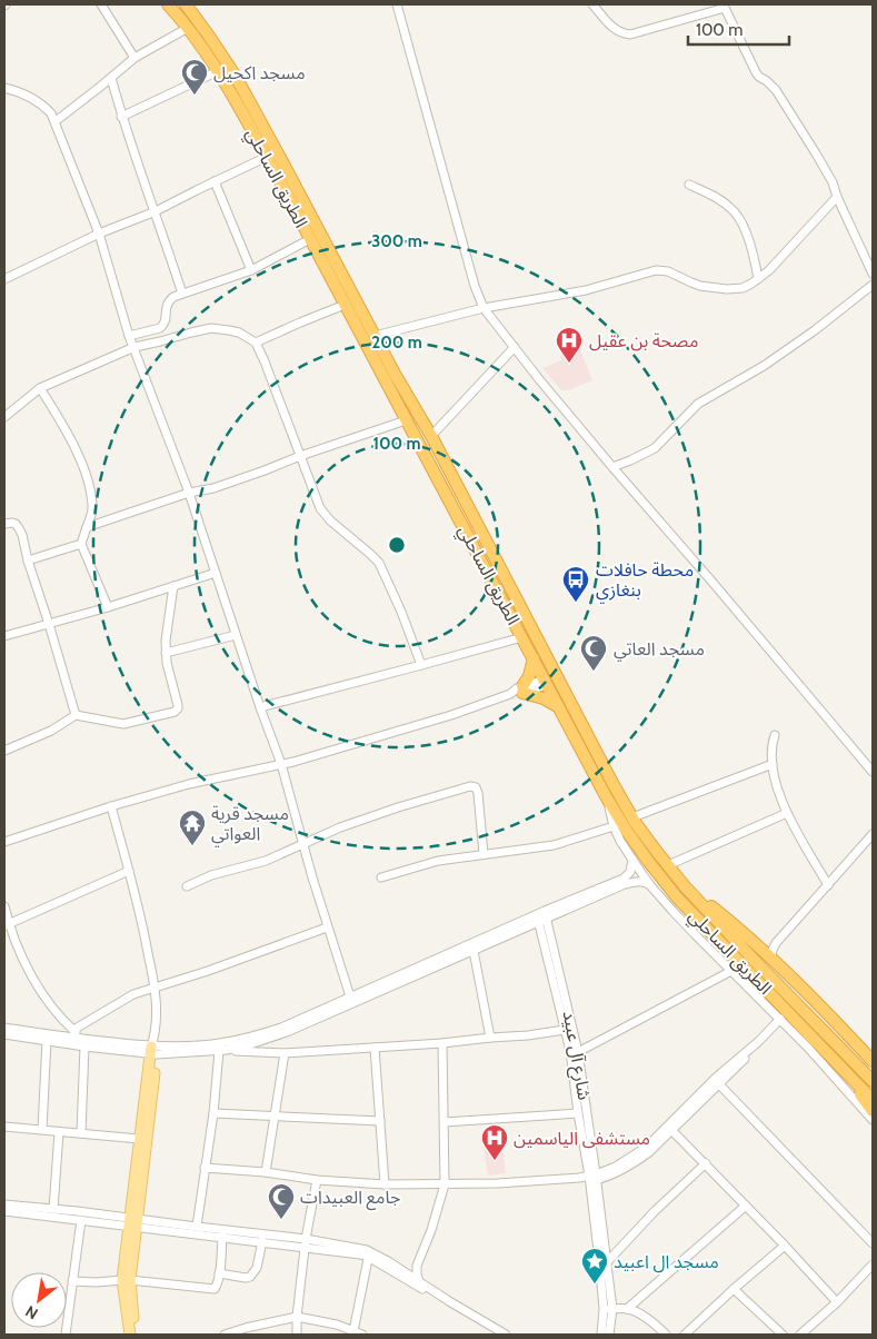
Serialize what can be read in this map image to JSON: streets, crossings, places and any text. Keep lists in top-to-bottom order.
{
  "streets": {
    "highway": ["الطريق الساحلي"],
    "street": ["شارع آل عبيد"]
  },
  "places": {
    "mosque": ["مسجد اكحيل", "مسجد العاتي", "جامع العبيدات"],
    "hospital": ["مصحة بن عقيل", "مستشفى الياسمين"],
    "bus stop": ["محطة حافلات بنغازي"],
    "temple": ["مسجد قرية العواتي"],
    "place": ["مسجد ال اعبيد"]
  },
  "scale_bar": "100 m",
  "north": "bottom left",
  "rings": ["300 m", "200 m", "100 m"]
}
